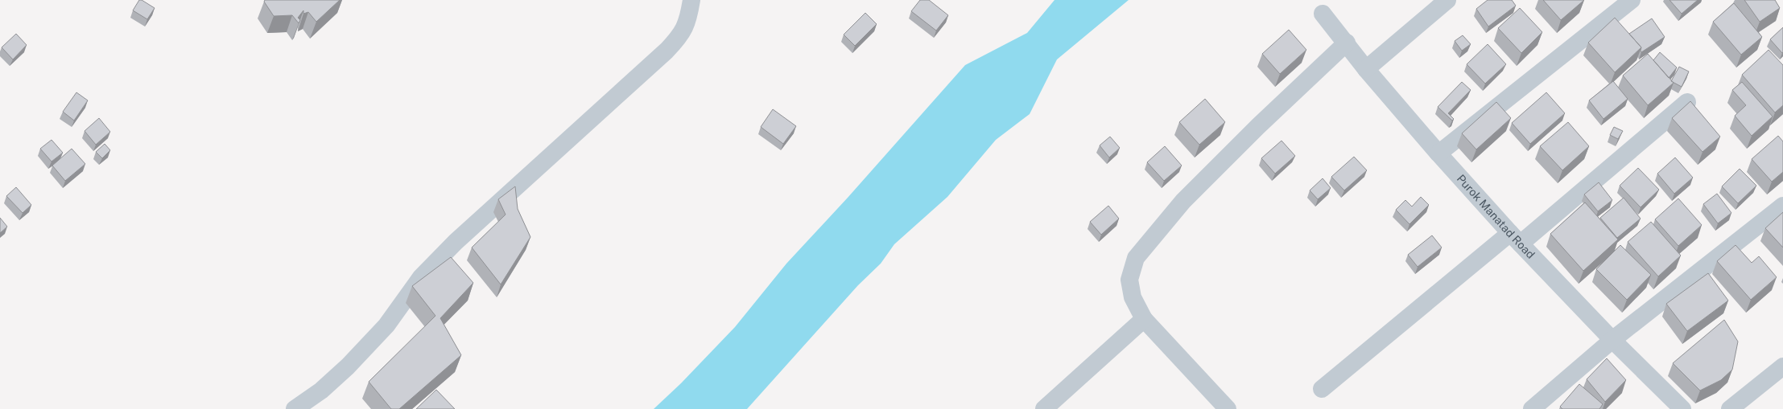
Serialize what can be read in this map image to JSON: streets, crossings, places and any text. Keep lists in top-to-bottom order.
{
  "streets": {
    "street": ["Purok Manatad Road"]
  }
}
